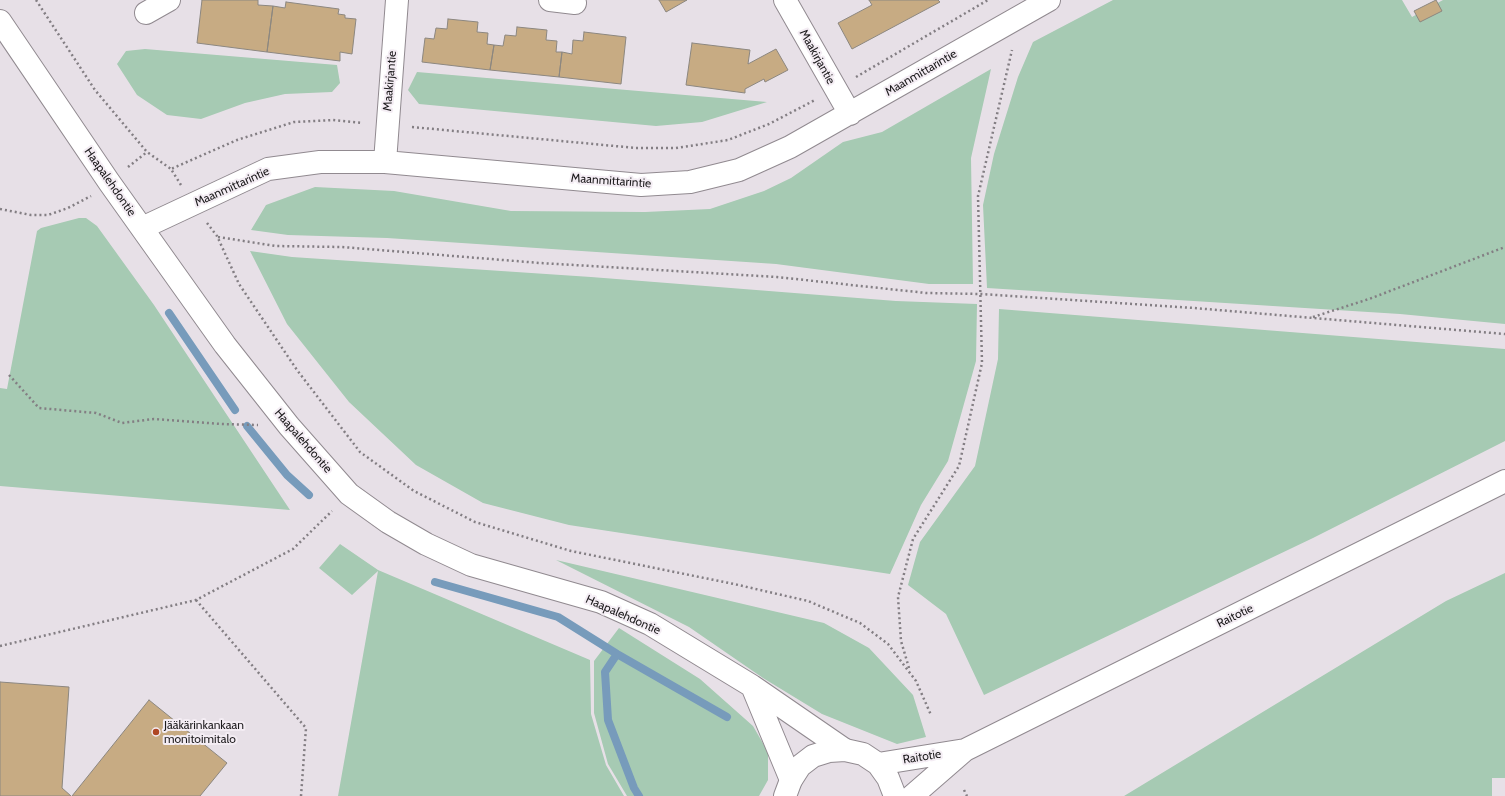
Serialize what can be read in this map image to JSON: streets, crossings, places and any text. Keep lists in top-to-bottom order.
{
  "streets": {
    "street": [
      "Maakirjantie",
      "Maanmittarintie",
      "Haapalehdontie",
      "Raitotie"
    ]
  },
  "crossings": [
    ["Maakirjantie", "Maanmittarintie"],
    ["Maanmittarintie", "Haapalehdontie"]
  ],
  "places": ["Jääkärinkankaan monitoimitalo"]
}
